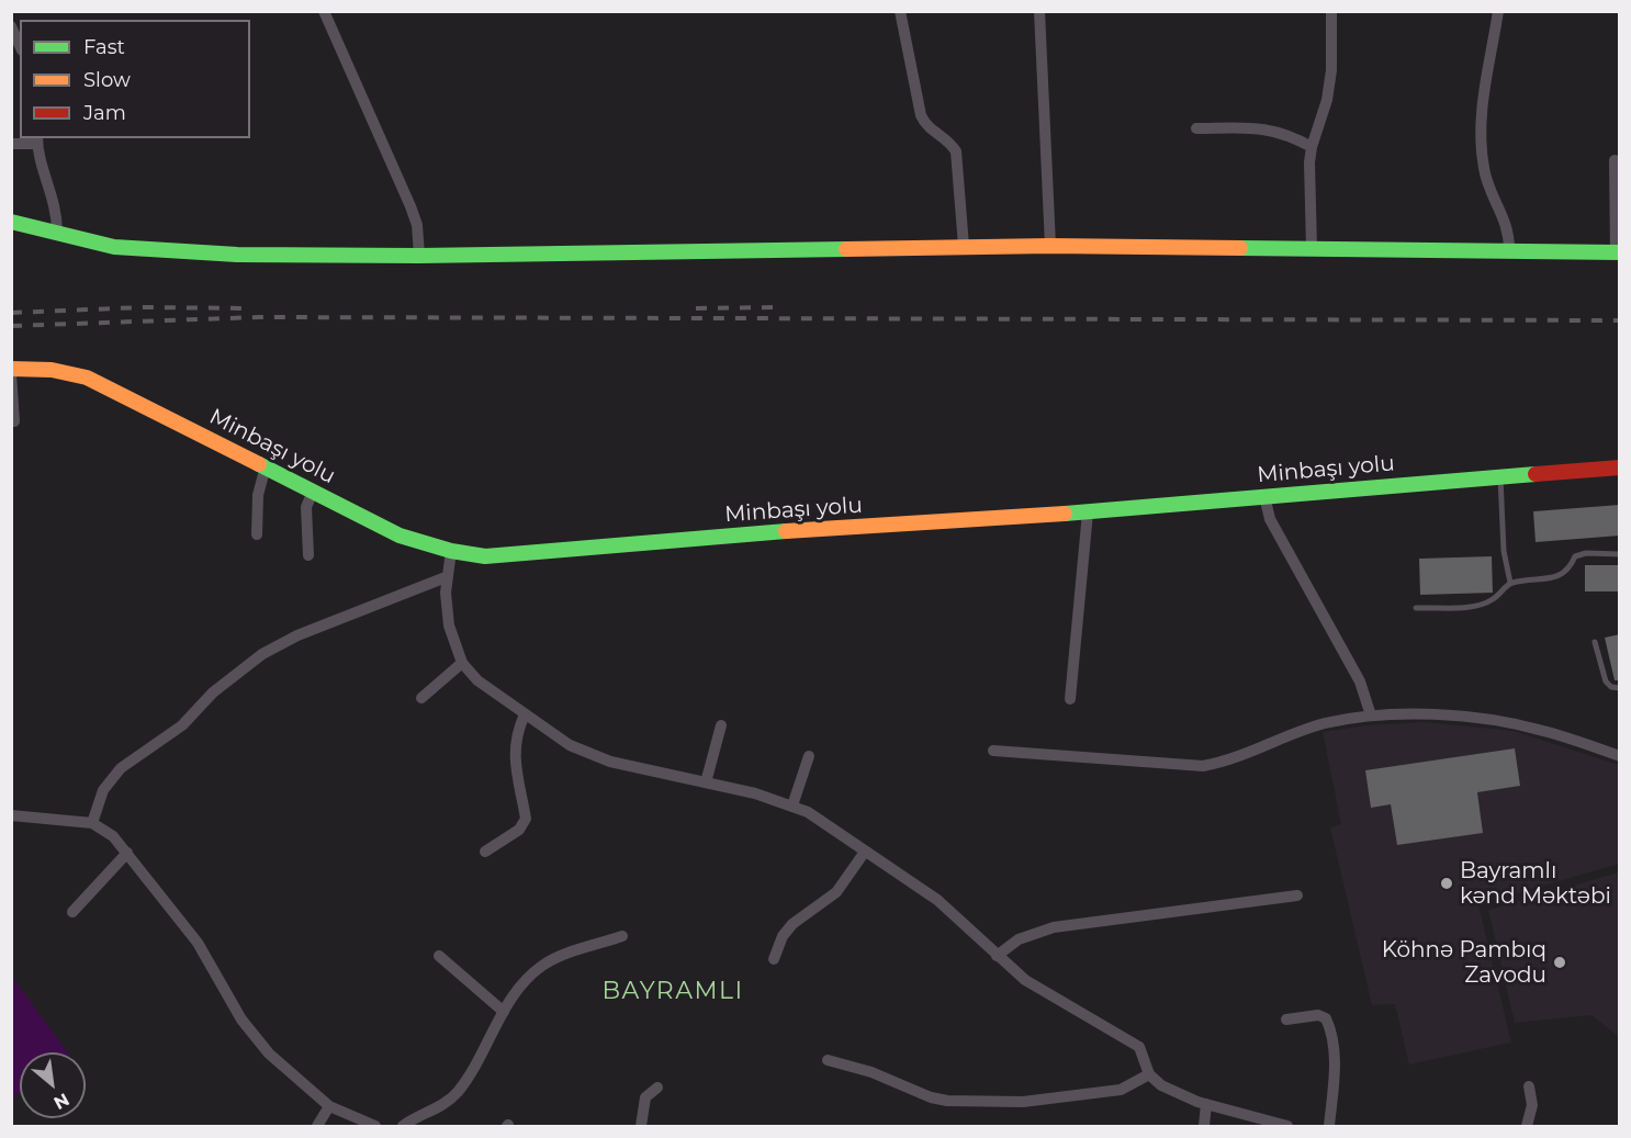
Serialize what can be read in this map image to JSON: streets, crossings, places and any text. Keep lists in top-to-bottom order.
{
  "streets": {
    "street": ["Minbaşı yolu"]
  },
  "districts": ["BAYRAMLI"],
  "places": ["Bayramlı kənd Məktəbi", "Köhnə Pambıq Zavodu"],
  "legend": ["Fast", "Slow", "Jam"],
  "north": "bottom right"
}
